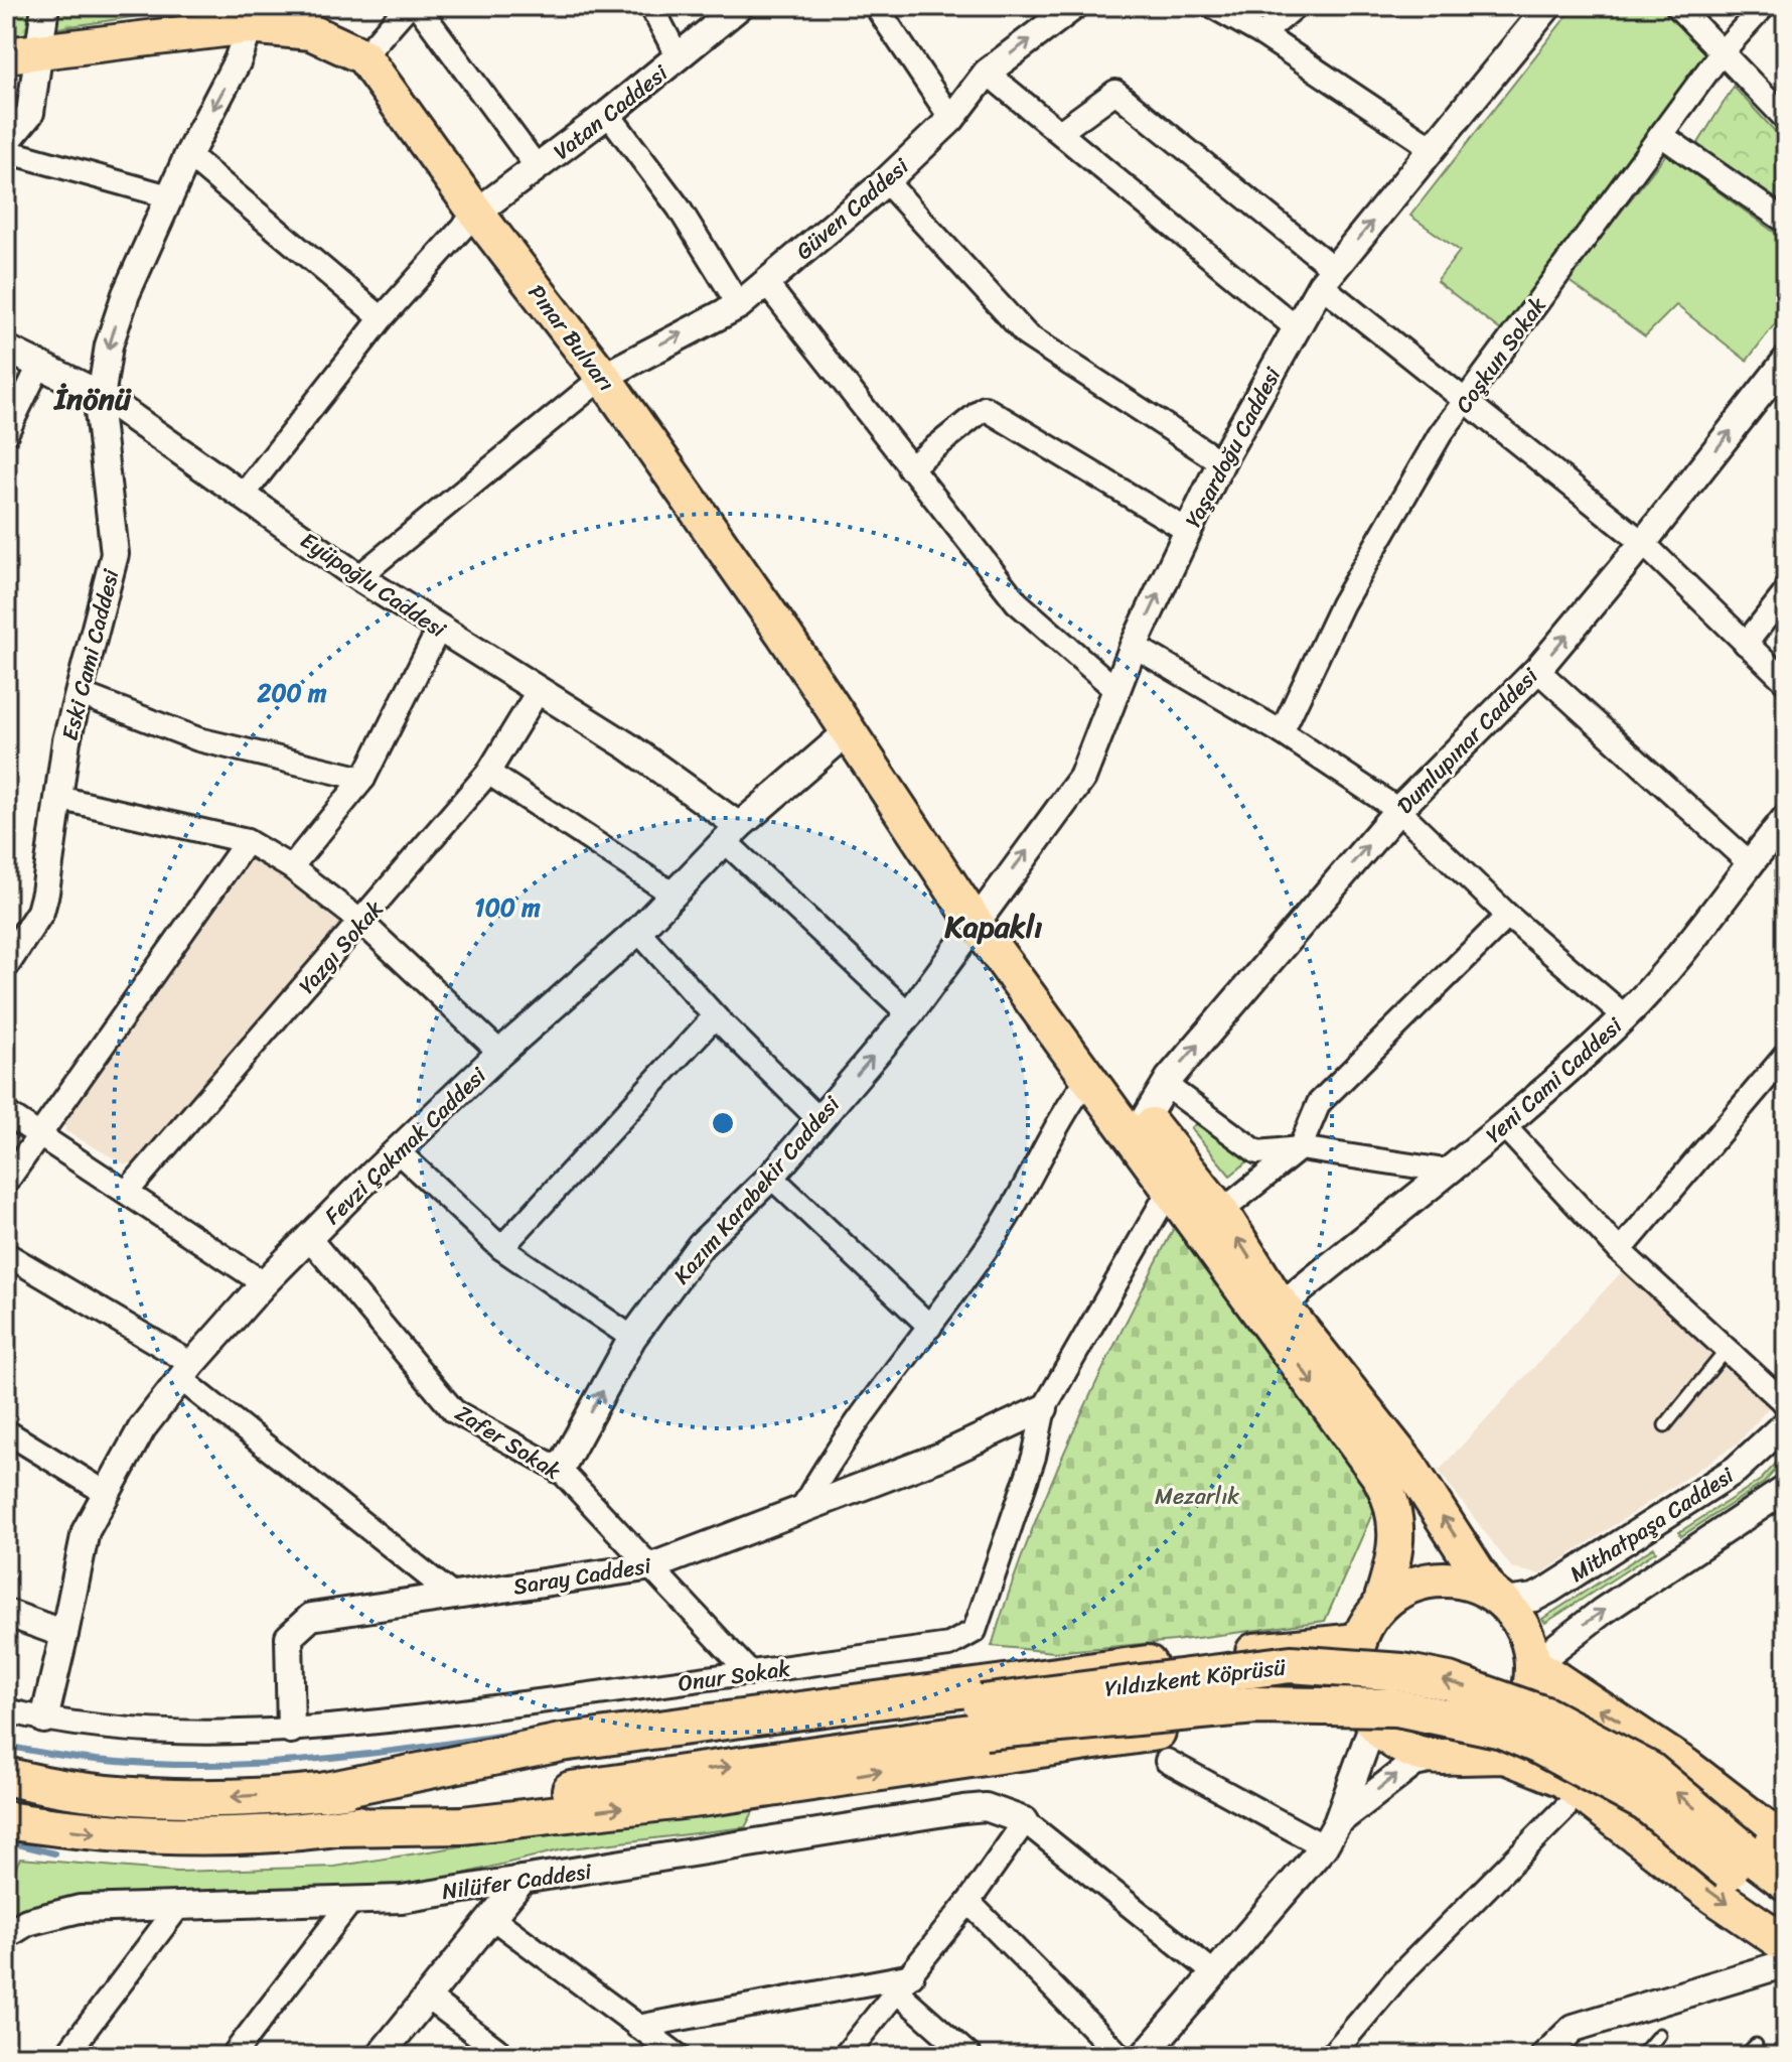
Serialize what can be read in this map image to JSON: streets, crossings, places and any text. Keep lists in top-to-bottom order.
{
  "streets": {
    "highway": ["Yıldızkent Köprüsü"],
    "main road": ["Pınar Bulvarı"],
    "street": [
      "Vatan Caddesi",
      "Güven Caddesi",
      "Coşkun Sokak",
      "Yaşardoğu Caddesi",
      "Eyüpoğlu Caddesi",
      "Eski Cami Caddesi",
      "Dumlupınar Caddesi",
      "Yazgı Sokak",
      "Yeni Cami Caddesi",
      "Fevzi Çakmak Caddesi",
      "Kazım Karabekir Caddesi",
      "Zafer Sokak",
      "Mithatpaşa Caddesi",
      "Saray Caddesi",
      "Onur Sokak",
      "Nilüfer Caddesi"
    ]
  },
  "crossings": [
    ["Vatan Caddesi", "Pınar Bulvarı"],
    ["Güven Caddesi", "Pınar Bulvarı"],
    ["Pınar Bulvarı", "Yaşardoğu Caddesi"],
    ["Pınar Bulvarı", "Eski Cami Caddesi"],
    ["Pınar Bulvarı", "Fevzi Çakmak Caddesi"],
    ["Pınar Bulvarı", "Kazım Karabekir Caddesi"],
    ["Yaşardoğu Caddesi", "Kazım Karabekir Caddesi"],
    ["Eyüpoğlu Caddesi", "Eski Cami Caddesi"],
    ["Eyüpoğlu Caddesi", "Yazgı Sokak"],
    ["Eyüpoğlu Caddesi", "Fevzi Çakmak Caddesi"],
    ["Fevzi Çakmak Caddesi", "Zafer Sokak"],
    ["Kazım Karabekir Caddesi", "Zafer Sokak"],
    ["Zafer Sokak", "Saray Caddesi"],
    ["Zafer Sokak", "Onur Sokak"],
    ["Saray Caddesi", "Onur Sokak"]
  ],
  "one_way": ["Güven Caddesi", "Yaşardoğu Caddesi"],
  "districts": ["İnönü", "Kapaklı"],
  "parks": ["Mezarlık"],
  "rings": ["200 m", "100 m"]
}
